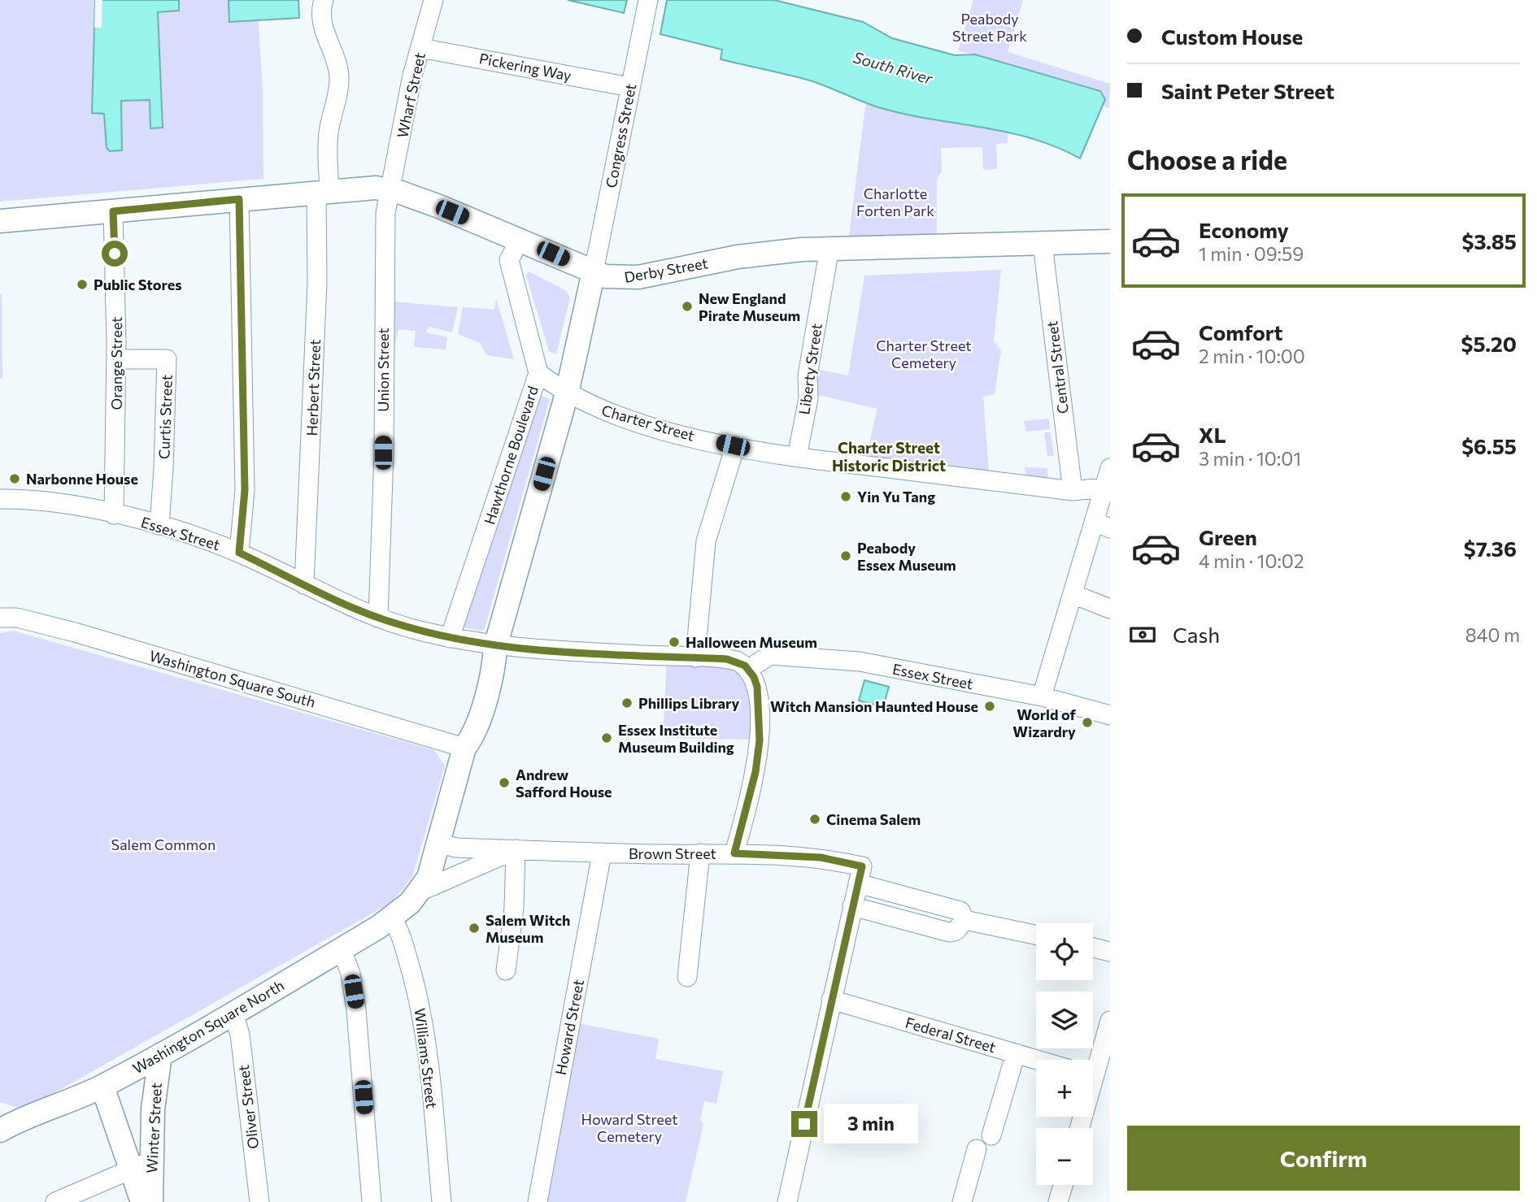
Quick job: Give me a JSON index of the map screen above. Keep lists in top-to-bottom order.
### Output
{
  "streets": {
    "main road": ["Derby Street", "Washington Square North", "Winter Street"],
    "street": [
      "Pickering Way",
      "Wharf Street",
      "Congress Street",
      "Orange Street",
      "Central Street",
      "Liberty Street",
      "Union Street",
      "Herbert Street",
      "Curtis Street",
      "Charter Street",
      "Hawthorne Boulevard",
      "Essex Street",
      "Washington Square South",
      "Brown Street",
      "Howard Street",
      "Federal Street",
      "Williams Street",
      "Oliver Street"
    ]
  },
  "crossings": [
    ["Pickering Way", "Wharf Street"],
    ["Pickering Way", "Congress Street"],
    ["Wharf Street", "Derby Street"],
    ["Wharf Street", "Union Street"],
    ["Congress Street", "Derby Street"],
    ["Derby Street", "Orange Street"],
    ["Derby Street", "Central Street"],
    ["Derby Street", "Liberty Street"],
    ["Derby Street", "Union Street"],
    ["Derby Street", "Herbert Street"],
    ["Derby Street", "Hawthorne Boulevard"],
    ["Orange Street", "Curtis Street"],
    ["Orange Street", "Essex Street"],
    ["Central Street", "Charter Street"],
    ["Liberty Street", "Charter Street"],
    ["Union Street", "Essex Street"],
    ["Herbert Street", "Essex Street"],
    ["Curtis Street", "Essex Street"],
    ["Charter Street", "Hawthorne Boulevard"],
    ["Hawthorne Boulevard", "Essex Street"],
    ["Essex Street", "Washington Square North"],
    ["Washington Square South", "Washington Square North"],
    ["Brown Street", "Washington Square North"],
    ["Brown Street", "Howard Street"],
    ["Washington Square North", "Williams Street"],
    ["Washington Square North", "Oliver Street"],
    ["Washington Square North", "Winter Street"]
  ],
  "districts": ["Charter Street Historic District"],
  "water": ["South River"],
  "parks": [
    "Peabody Street Park",
    "Charlotte Forten Park",
    "Charter Street Cemetery",
    "Salem Common",
    "Howard Street Cemetery"
  ],
  "places": [
    "Public Stores",
    "New England Pirate Museum",
    "Narbonne House",
    "Yin Yu Tang",
    "Peabody Essex Museum",
    "Halloween Museum",
    "Phillips Library",
    "Witch Mansion Haunted House",
    "World of Wizardry",
    "Essex Institute Museum Building",
    "Andrew Safford House",
    "Cinema Salem",
    "Salem Witch Museum"
  ],
  "page": {
    "banner": ["Custom House", "Saint Peter Street"],
    "heading": "Choose a ride",
    "list": [
      {
        "name": "Economy",
        "note": "1 min · 09:59",
        "value": "$3.85"
      },
      {
        "name": "Comfort",
        "note": "2 min · 10:00",
        "value": "$5.20"
      },
      {
        "name": "XL",
        "note": "3 min · 10:01",
        "value": "$6.55"
      },
      {
        "name": "Green",
        "note": "4 min · 10:02",
        "value": "$7.36"
      }
    ],
    "pay": ["Cash", "840 m"],
    "map_buttons": ["+", "−"],
    "bubble": "3 min",
    "buttons": "Confirm"
  }
}
